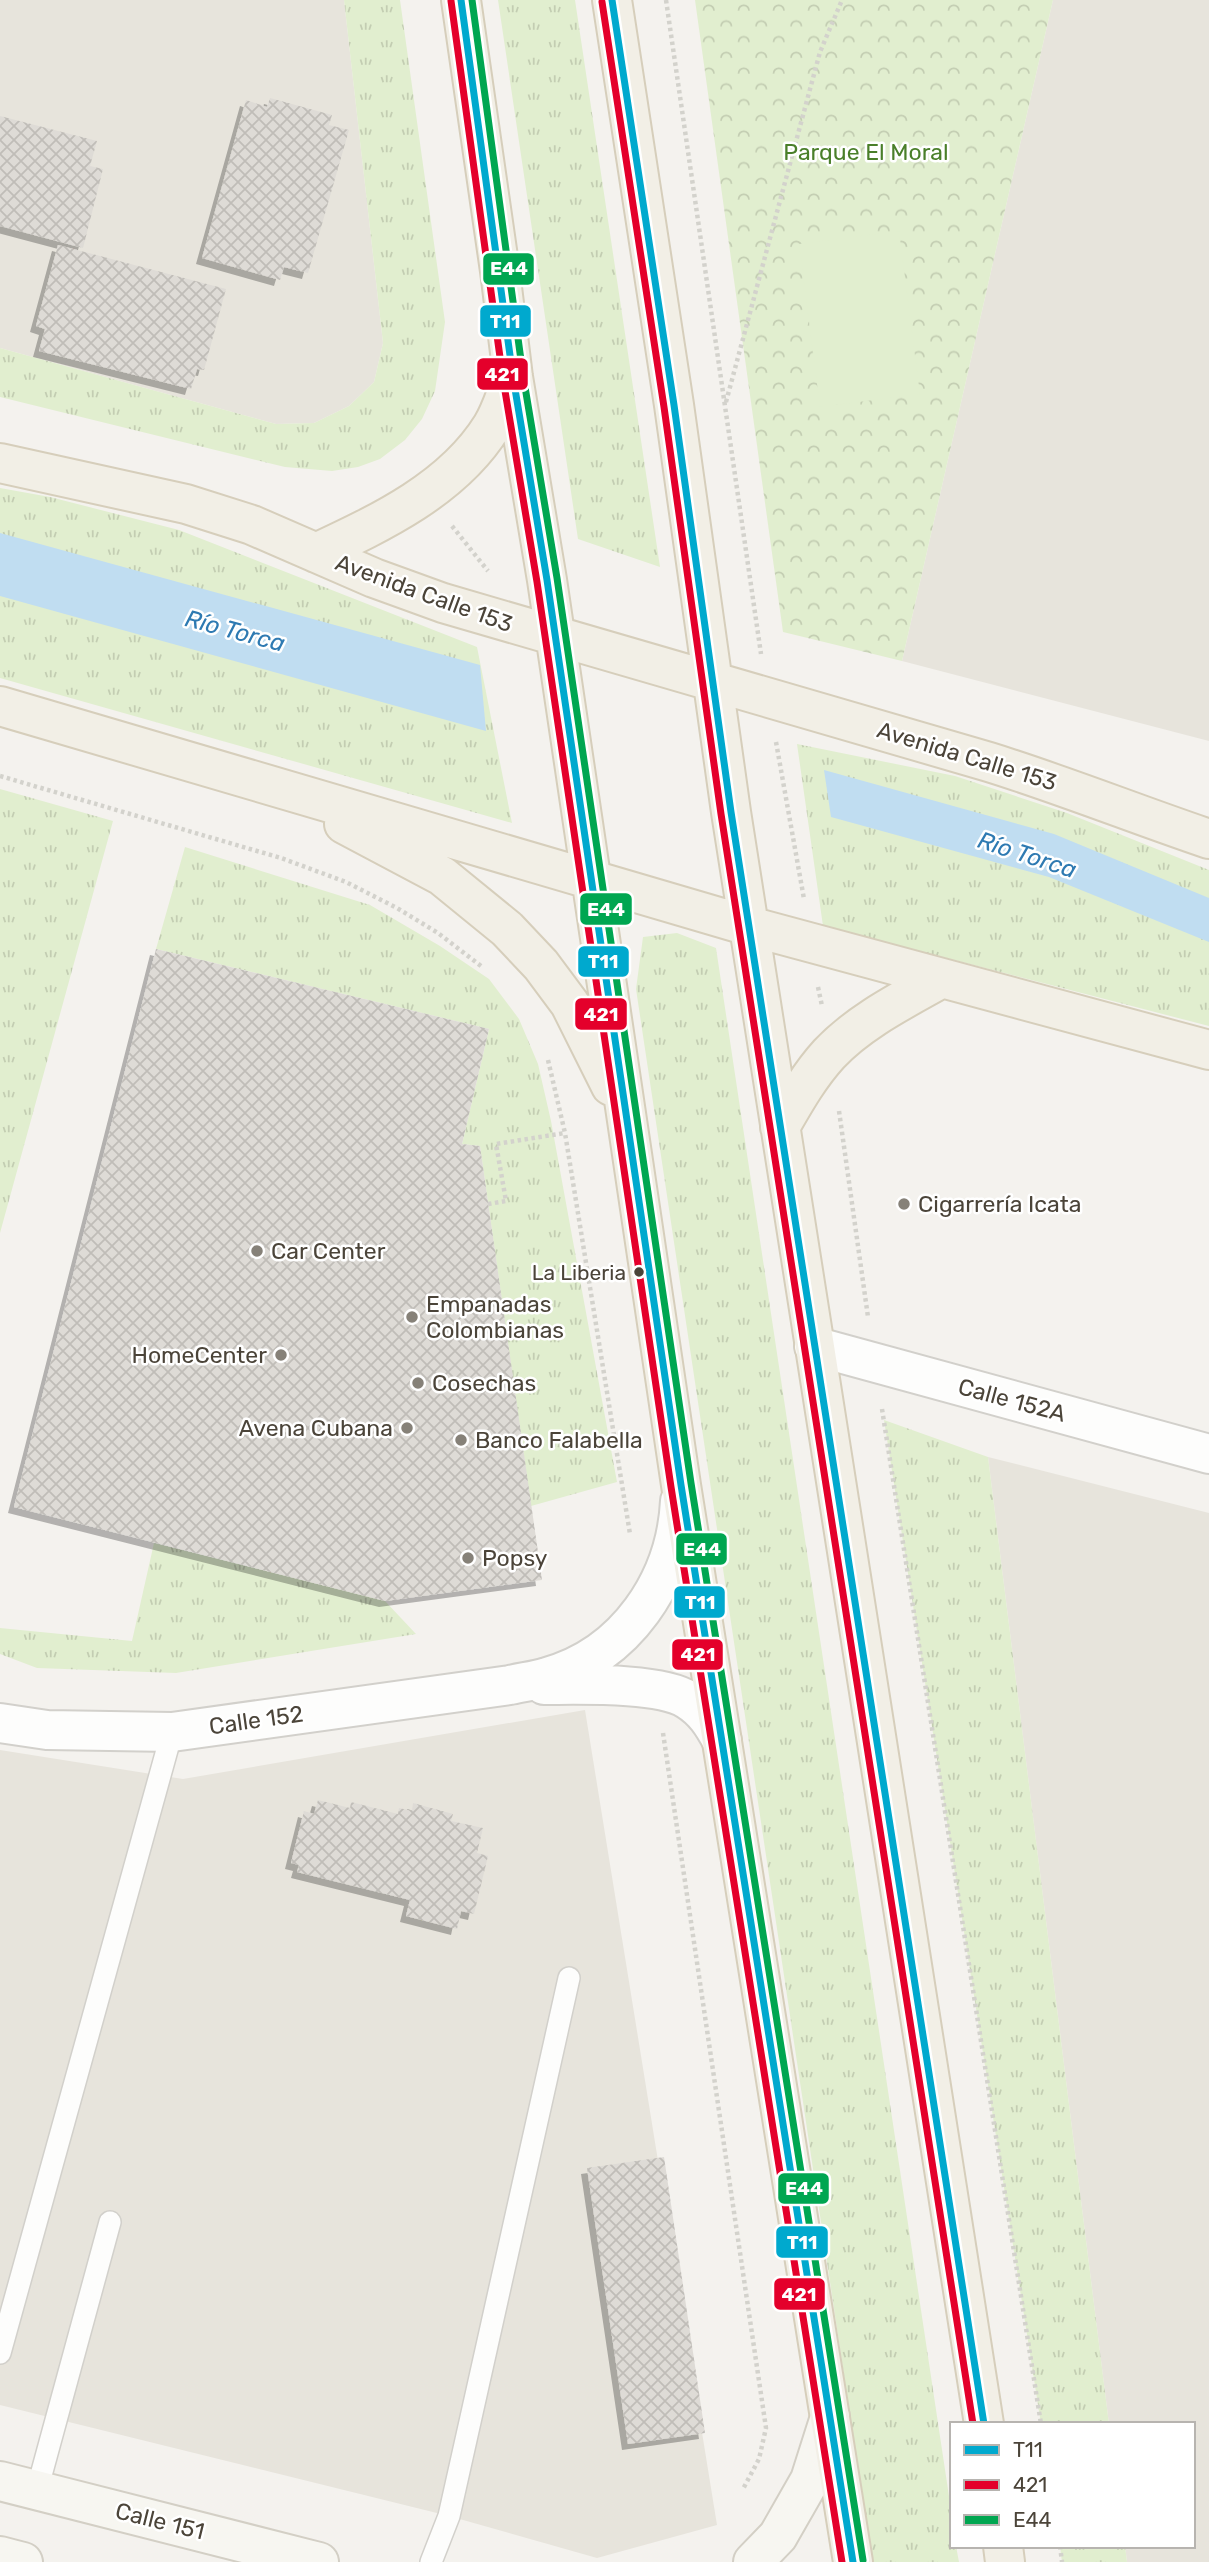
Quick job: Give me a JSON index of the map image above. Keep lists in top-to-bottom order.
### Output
{
  "streets": {
    "main road": ["Avenida Calle 153"],
    "street": ["Calle 152A", "Calle 152", "Calle 151"]
  },
  "water": ["Río Torca"],
  "parks": ["Parque El Moral"],
  "places": [
    "Cigarrería Icata",
    "Car Center",
    "La Liberia",
    "Empanadas Colombianas",
    "HomeCenter",
    "Cosechas",
    "Avena Cubana",
    "Banco Falabella",
    "Popsy"
  ],
  "lines": ["transit line T11", "transit line E44", "transit line 421"],
  "legend": ["T11", "421", "E44"]
}
